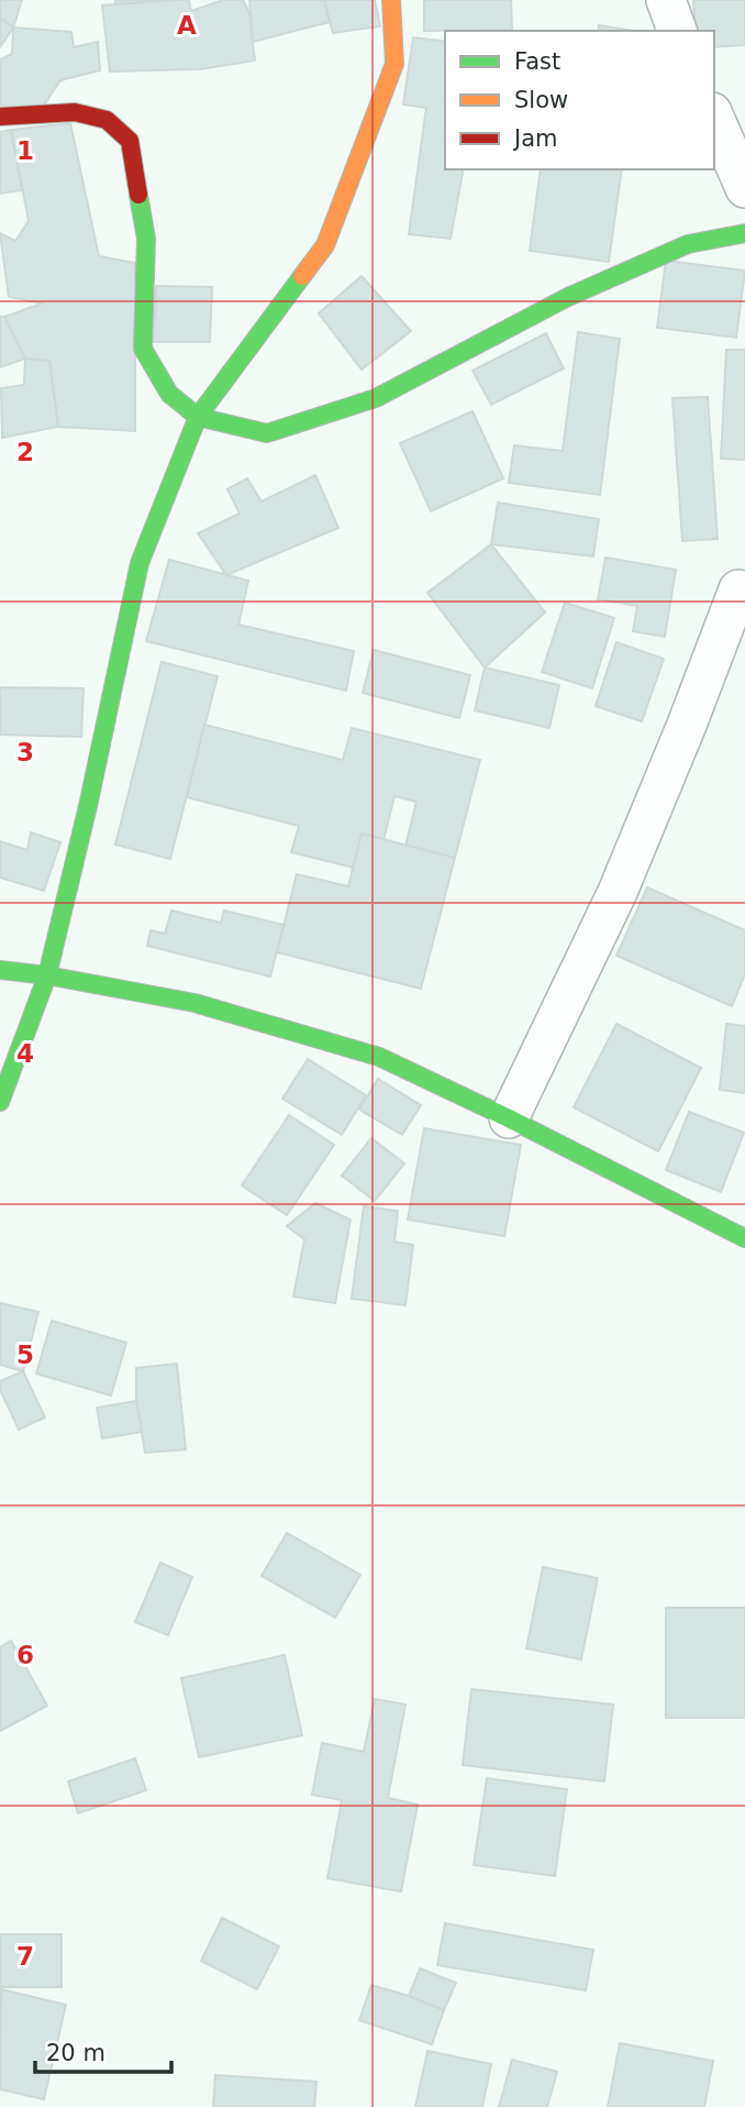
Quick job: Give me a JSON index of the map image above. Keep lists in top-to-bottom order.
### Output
{
  "legend": ["Fast", "Slow", "Jam"],
  "scale_bar": "20 m",
  "grid": {
    "columns": ["A"],
    "rows": [
      "1",
      "2",
      "3",
      "4",
      "5",
      "6",
      "7"
    ]
  }
}
